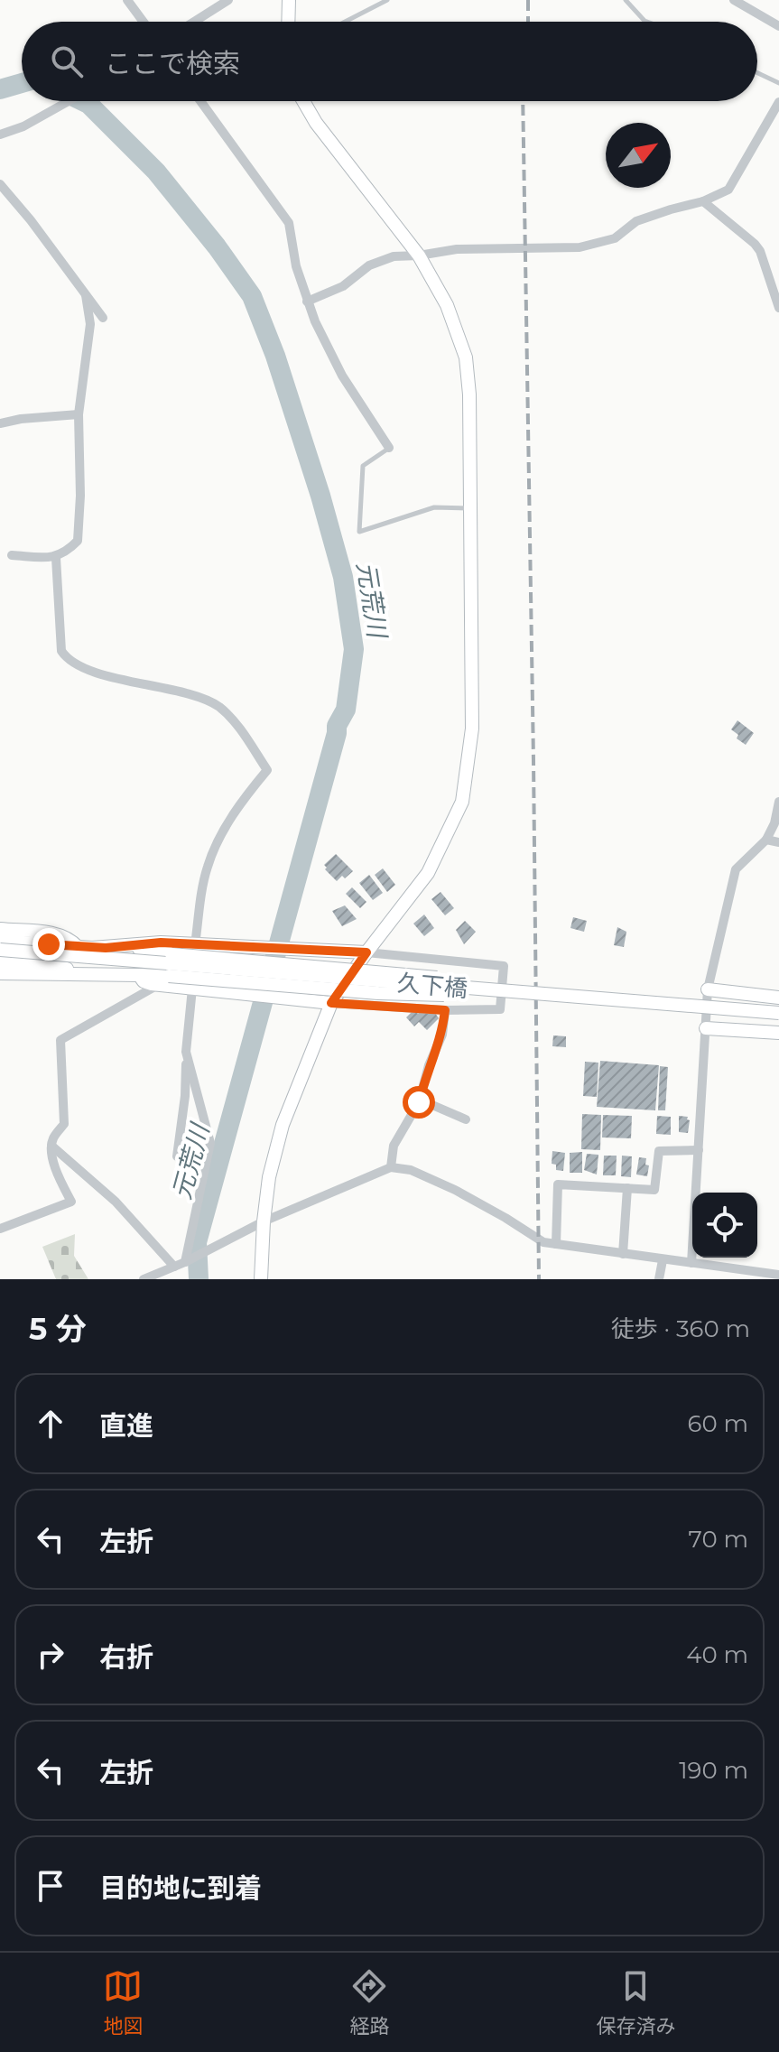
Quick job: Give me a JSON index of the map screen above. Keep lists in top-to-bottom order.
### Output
{
  "streets": {
    "main road": ["久下橋"]
  },
  "water": ["元荒川"],
  "north": "top right",
  "page": {
    "search": "ここで検索",
    "heading": ["5 分", "徒歩 · 360 m"],
    "list": [
      ["直進", "60 m"],
      ["左折", "70 m"],
      ["右折", "40 m"],
      ["左折", "190 m"],
      "目的地に到着"
    ],
    "nav": ["地図", "経路", "保存済み"]
  }
}
